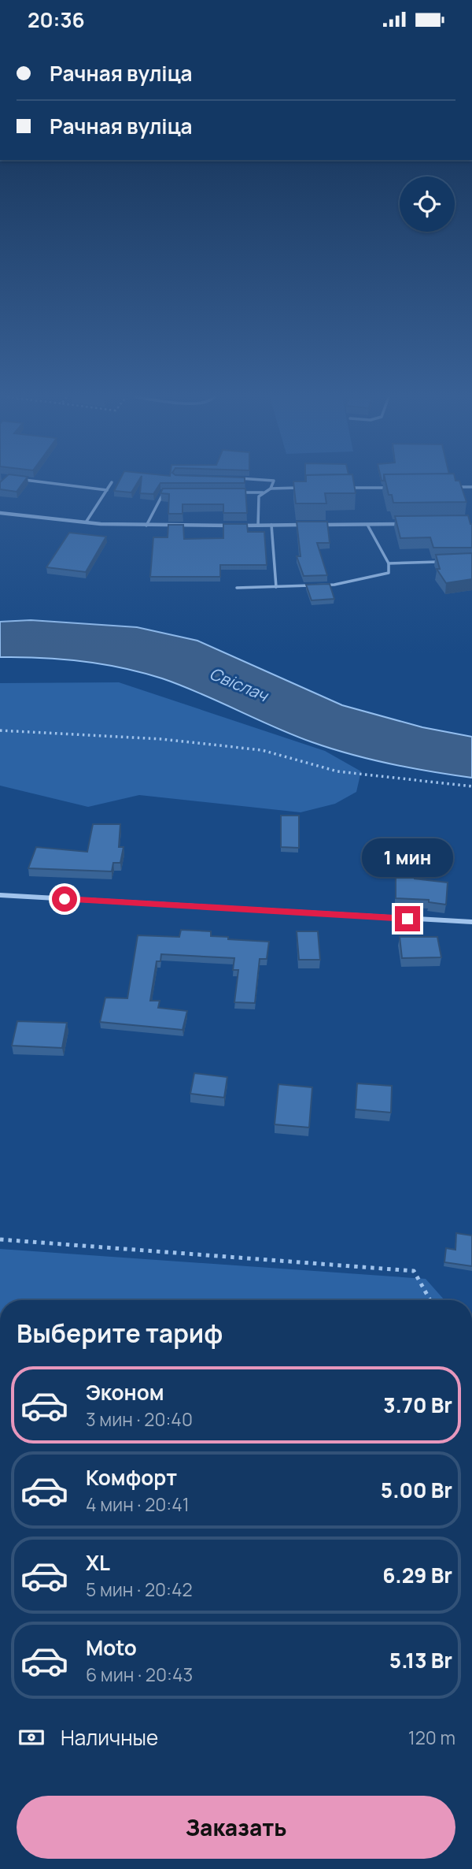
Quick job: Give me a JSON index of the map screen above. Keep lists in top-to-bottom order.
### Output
{
  "water": ["Свіслач"],
  "page": {
    "status": "20:36",
    "banner": ["Рачная вуліца", "Рачная вуліца"],
    "bubble": "1 мин",
    "heading": "Выберите тариф",
    "list": [
      {
        "name": "Эконом",
        "note": "3 мин · 20:40",
        "value": "3.70 Br"
      },
      {
        "name": "Комфорт",
        "note": "4 мин · 20:41",
        "value": "5.00 Br"
      },
      {
        "name": "XL",
        "note": "5 мин · 20:42",
        "value": "6.29 Br"
      },
      {
        "name": "Moto",
        "note": "6 мин · 20:43",
        "value": "5.13 Br"
      }
    ],
    "pay": ["Наличные", "120 m"],
    "buttons": "Заказать"
  }
}
